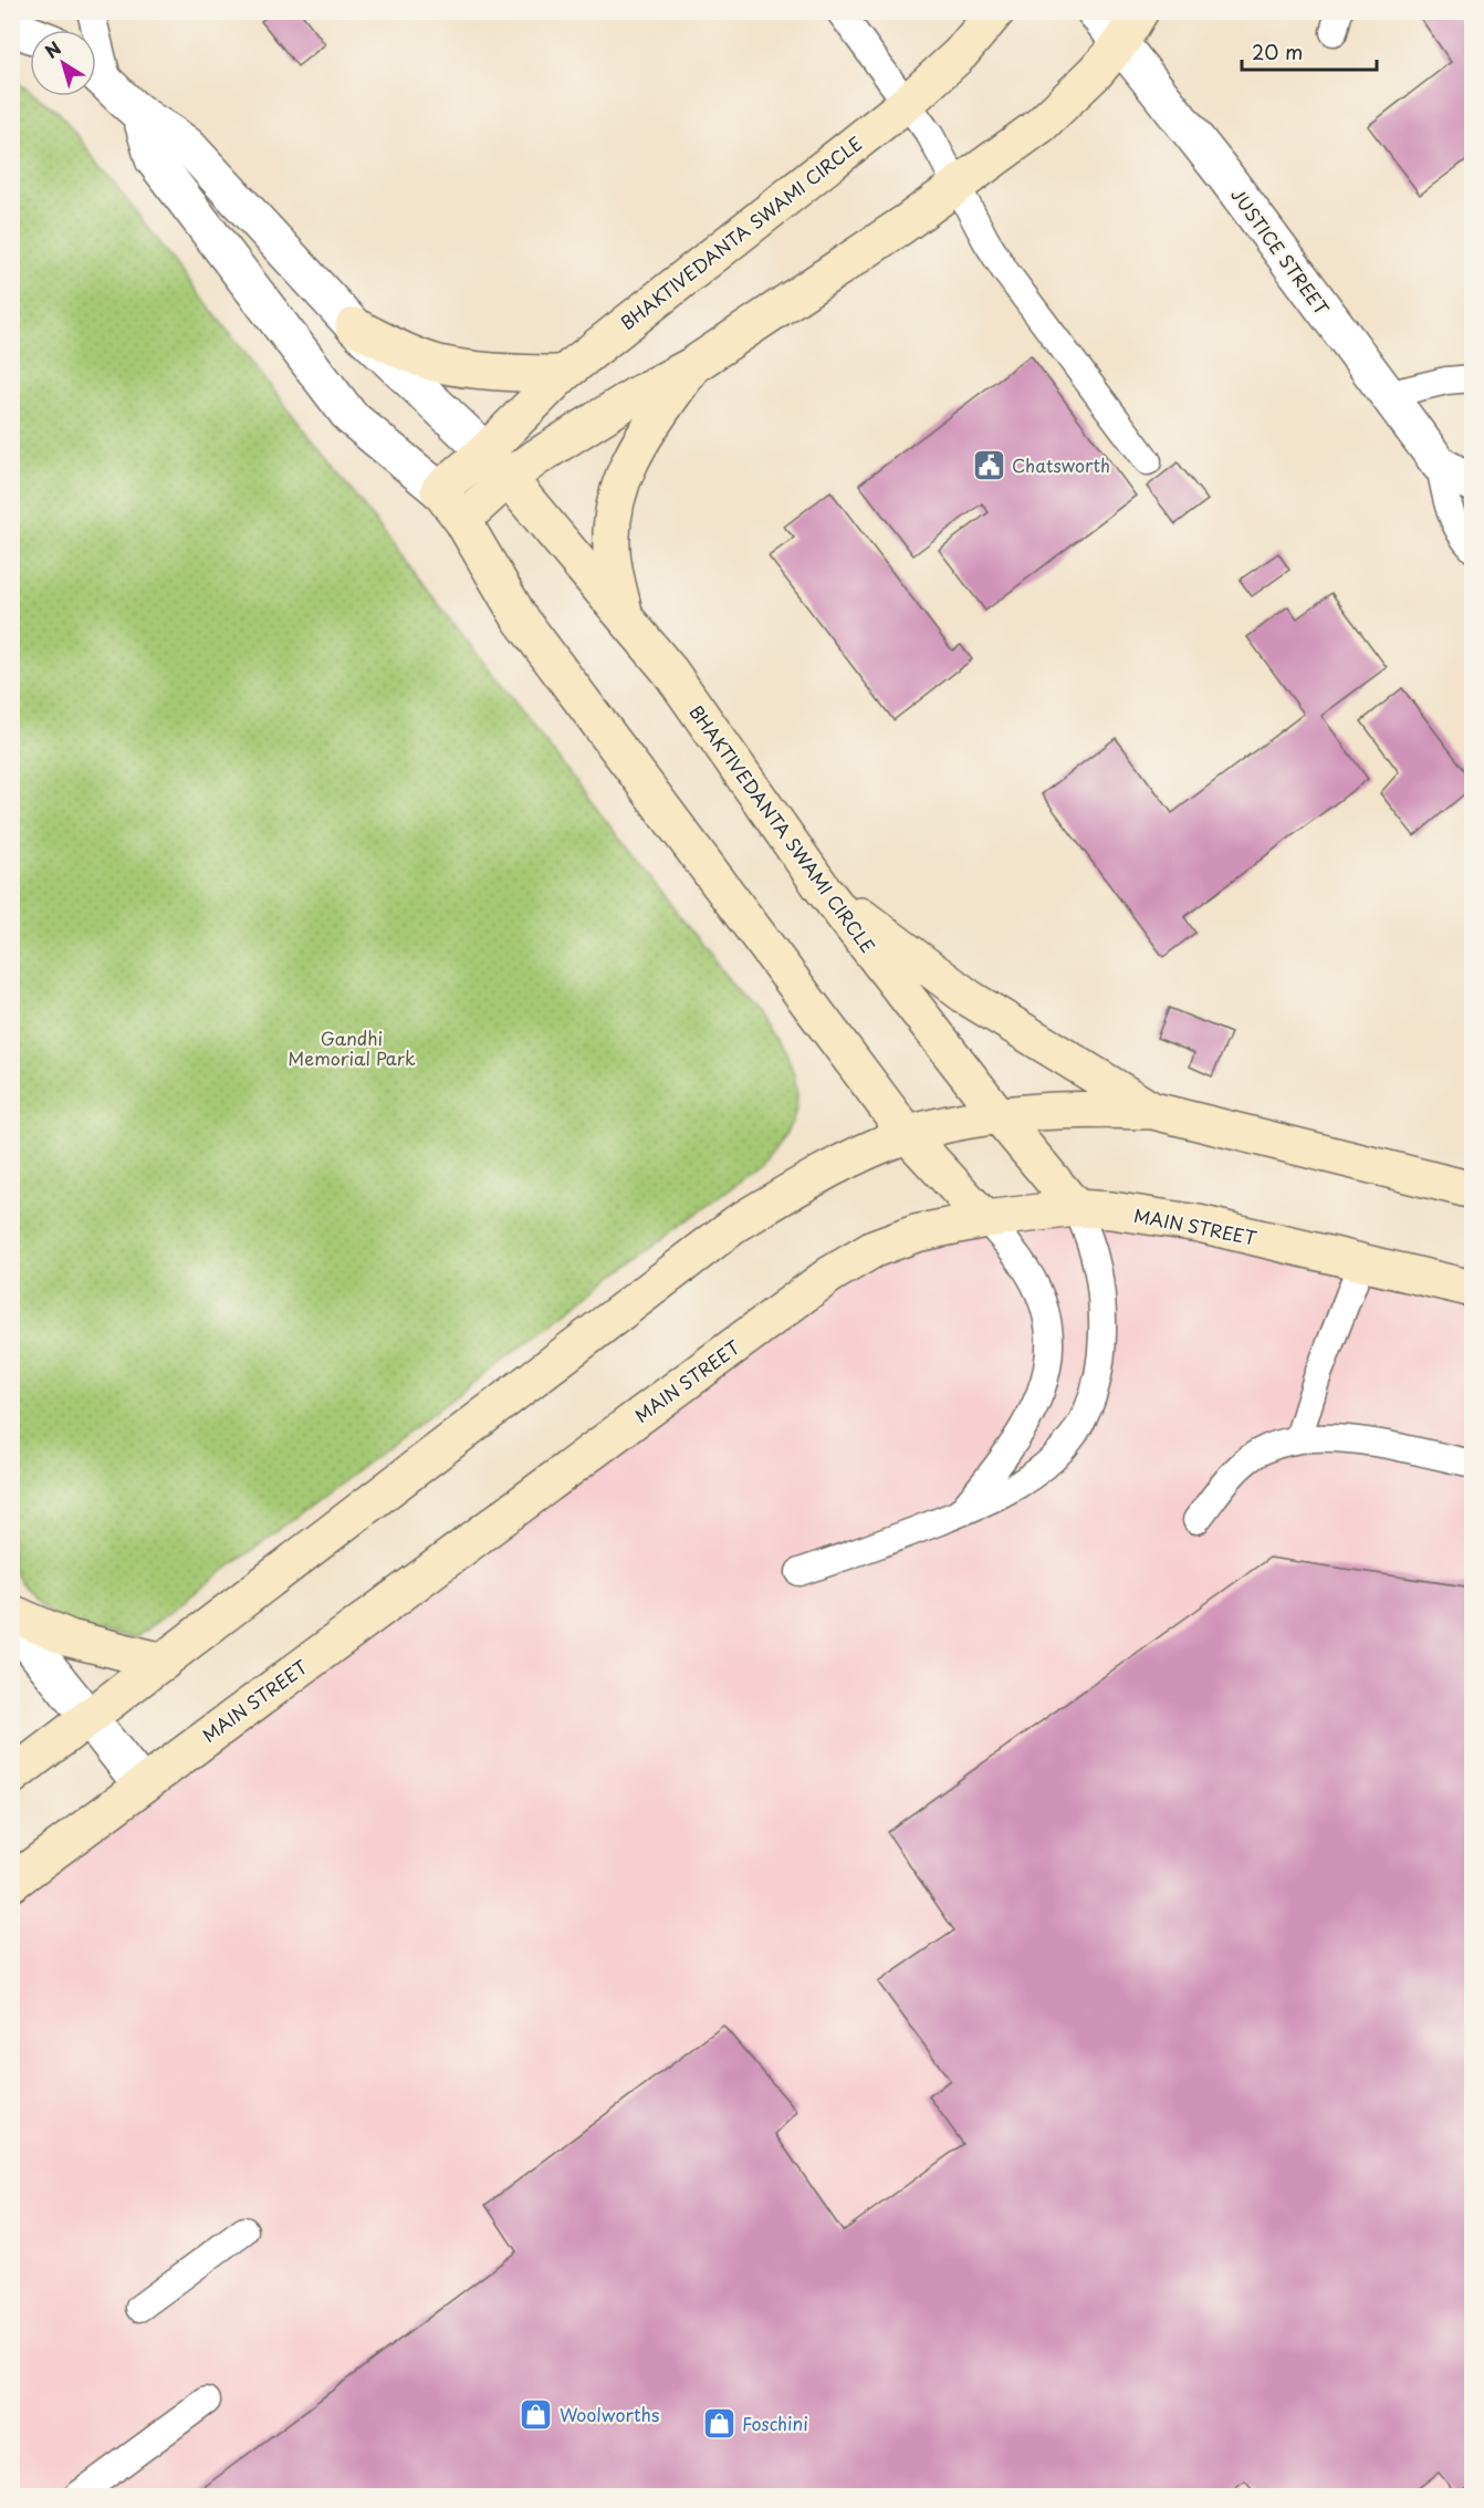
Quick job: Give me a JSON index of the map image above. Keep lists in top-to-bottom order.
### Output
{
  "streets": {
    "street": ["BHAKTIVEDANTA SWAMI CIRCLE", "JUSTICE STREET", "MAIN STREET"]
  },
  "crossings": [
    ["BHAKTIVEDANTA SWAMI CIRCLE", "MAIN STREET"]
  ],
  "parks": ["Gandhi Memorial Park"],
  "places": {
    "public building": ["Chatsworth"],
    "shop": ["Woolworths", "Foschini"]
  },
  "scale_bar": "20 m",
  "north": "top left"
}
